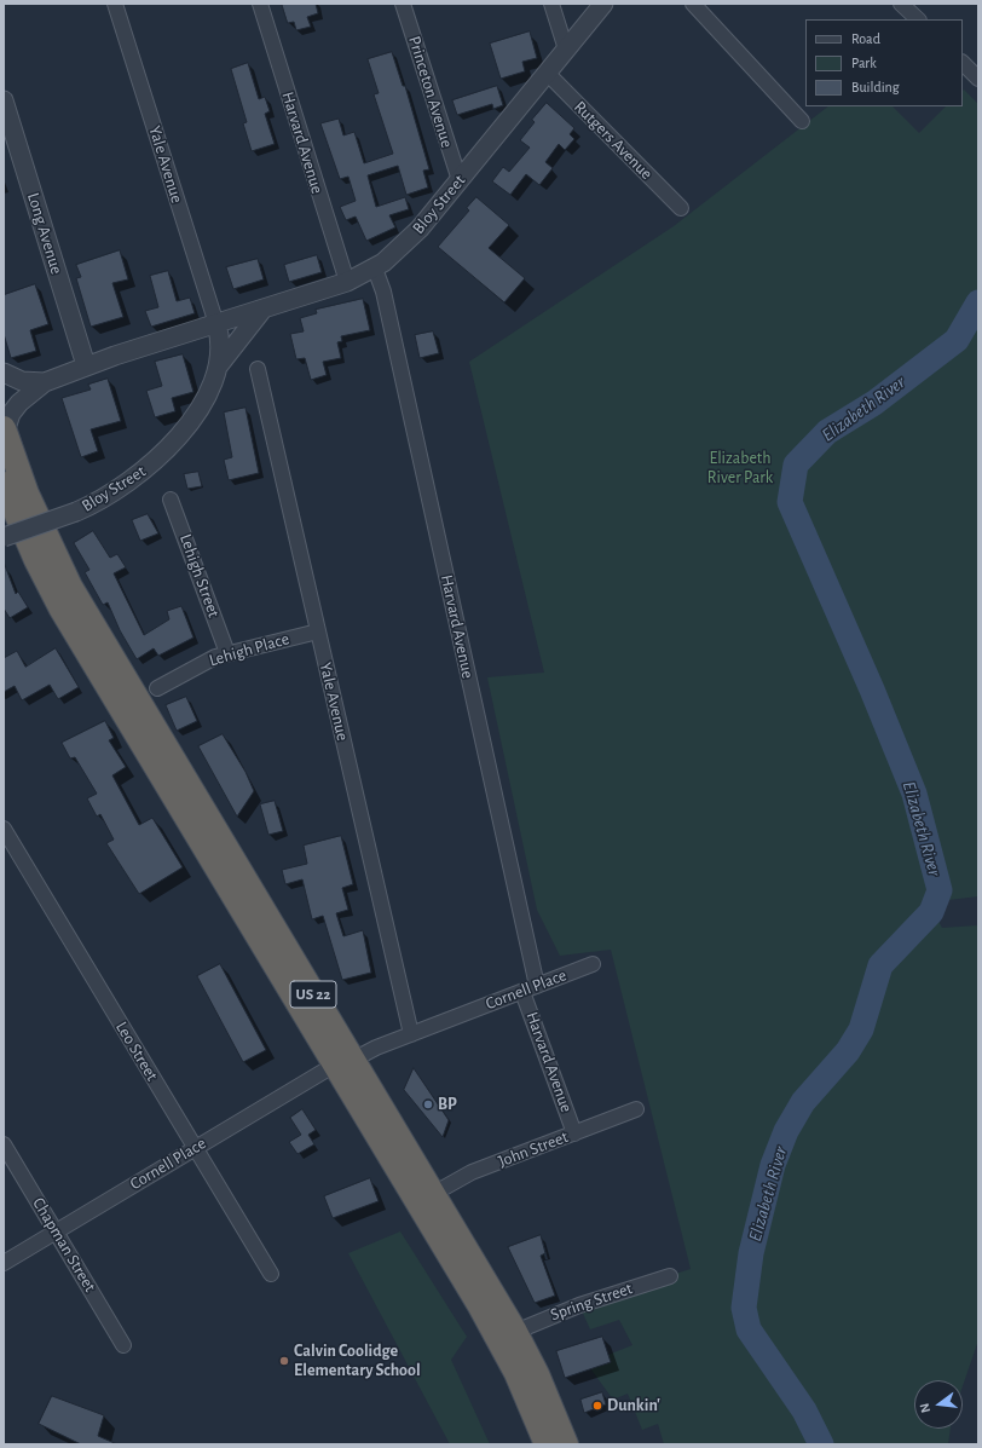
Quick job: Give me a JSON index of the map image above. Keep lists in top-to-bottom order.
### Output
{
  "streets": {
    "highway": ["US 22"],
    "street": [
      "Princeton Avenue",
      "Rutgers Avenue",
      "Harvard Avenue",
      "Yale Avenue",
      "Bloy Street",
      "Long Avenue",
      "Lehigh Street",
      "Lehigh Place",
      "Cornell Place",
      "Leo Street",
      "John Street",
      "Chapman Street",
      "Spring Street"
    ]
  },
  "crossings": [
    ["Princeton Avenue", "Bloy Street"],
    ["Rutgers Avenue", "Bloy Street"],
    ["Harvard Avenue", "Bloy Street"],
    ["Harvard Avenue", "Cornell Place"],
    ["Harvard Avenue", "John Street"],
    ["Yale Avenue", "Bloy Street"],
    ["Yale Avenue", "Lehigh Place"],
    ["Yale Avenue", "Cornell Place"],
    ["Bloy Street", "Long Avenue"],
    ["Bloy Street", "US 22"],
    ["Lehigh Street", "Lehigh Place"],
    ["Cornell Place", "US 22"],
    ["Cornell Place", "Leo Street"],
    ["Cornell Place", "Chapman Street"],
    ["US 22", "John Street"],
    ["US 22", "Spring Street"]
  ],
  "water": ["Elizabeth River"],
  "parks": ["Elizabeth River Park"],
  "places": ["BP", "Calvin Coolidge Elementary School", "Dunkin'"],
  "legend": ["Road", "Park", "Building"],
  "north": "left"
}
